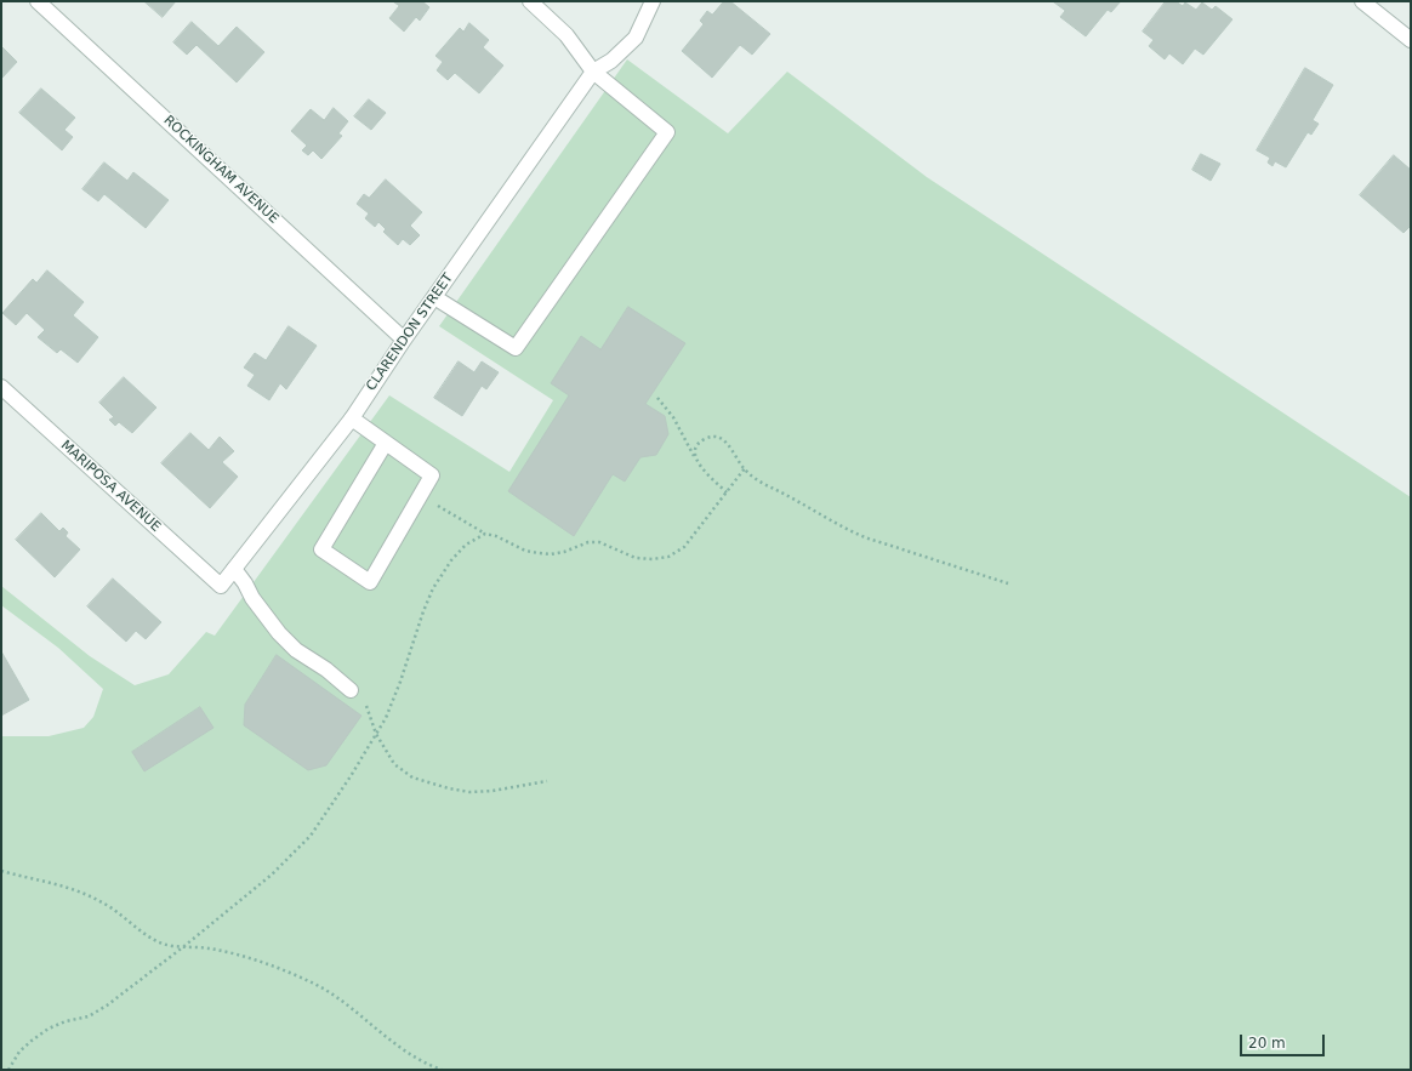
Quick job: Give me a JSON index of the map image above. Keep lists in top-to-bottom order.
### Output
{
  "streets": {
    "street": ["ROCKINGHAM AVENUE", "CLARENDON STREET", "MARIPOSA AVENUE"]
  },
  "crossings": [
    ["ROCKINGHAM AVENUE", "CLARENDON STREET"],
    ["CLARENDON STREET", "MARIPOSA AVENUE"]
  ],
  "scale_bar": "20 m"
}
